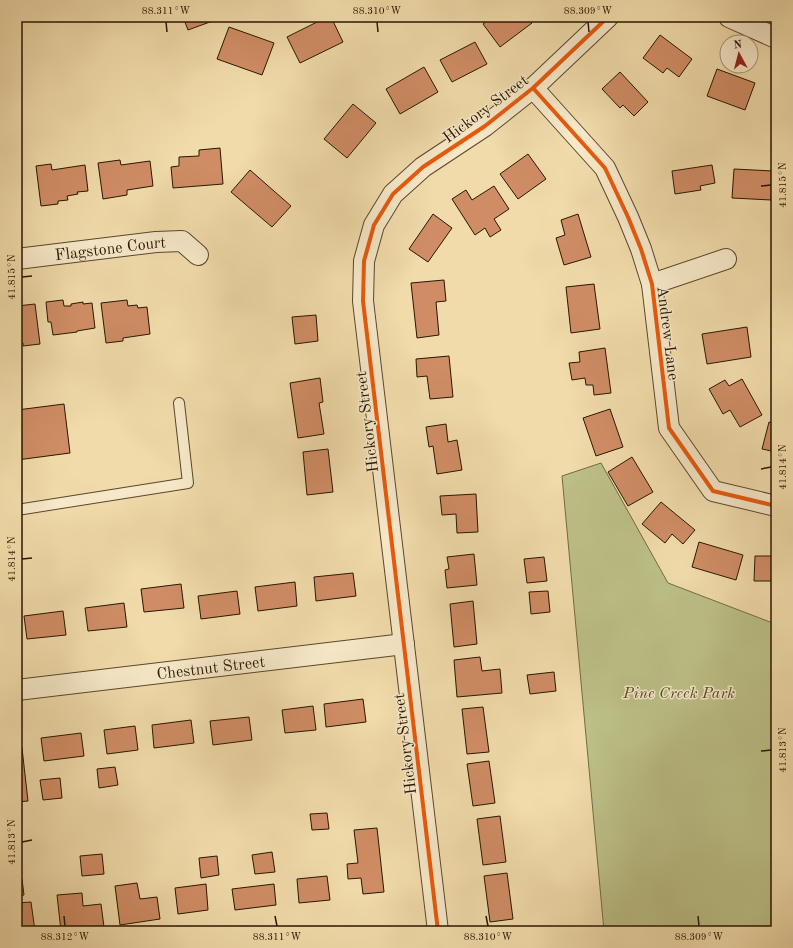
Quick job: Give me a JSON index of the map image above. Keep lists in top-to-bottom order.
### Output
{
  "streets": {
    "street": [
      "Hickory Street",
      "Flagstone Court",
      "Andrew Lane",
      "Chestnut Street"
    ]
  },
  "crossings": [
    ["Hickory Street", "Andrew Lane"],
    ["Hickory Street", "Chestnut Street"]
  ],
  "parks": ["Pine Creek Park"],
  "north": "top",
  "coordinates": [
    "88.311°W",
    "88.310°W",
    "88.309°W",
    "41.815°N",
    "41.814°N",
    "41.813°N",
    "88.312°W"
  ]
}
